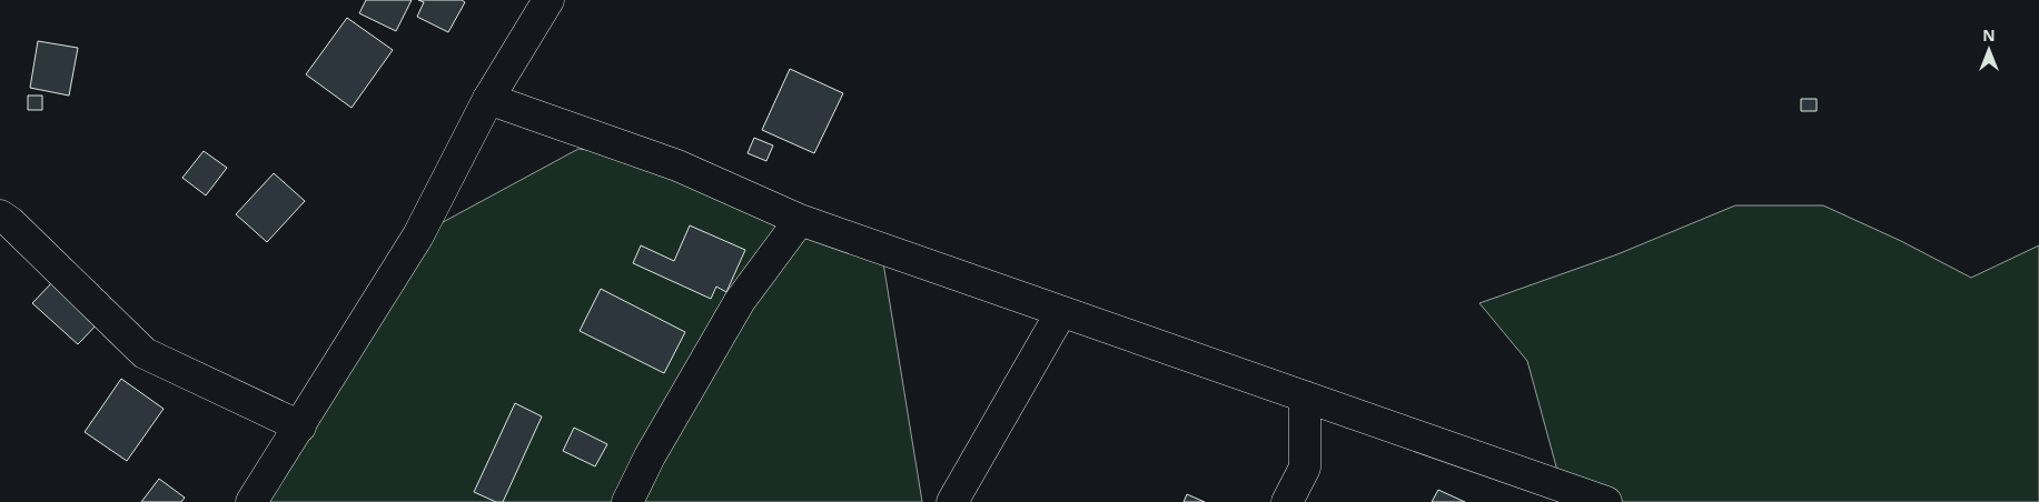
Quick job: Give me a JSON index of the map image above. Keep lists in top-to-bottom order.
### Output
{
  "north": "top"
}
